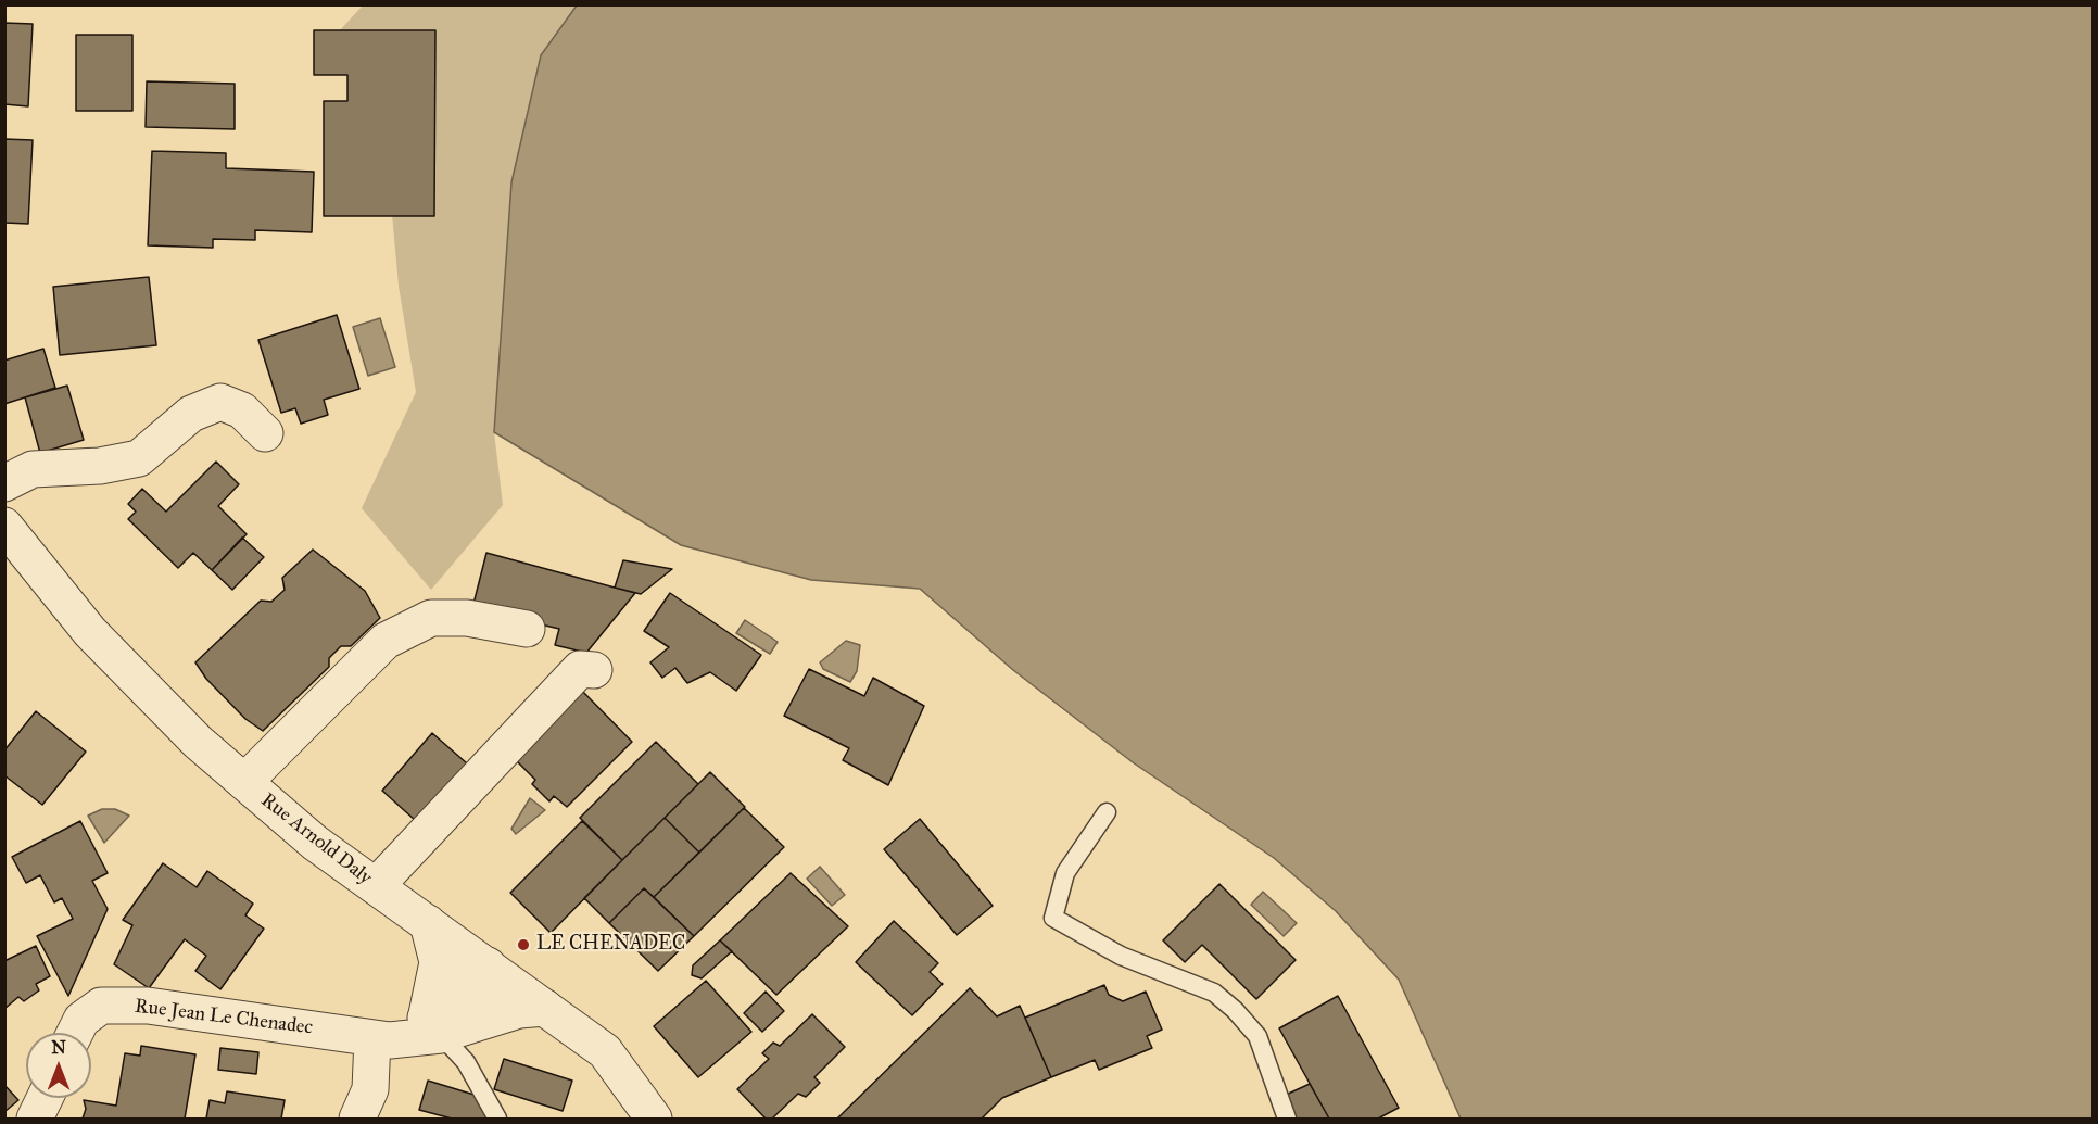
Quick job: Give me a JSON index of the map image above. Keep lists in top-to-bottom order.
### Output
{
  "streets": {
    "street": ["Rue Arnold Daly", "Rue Jean Le Chenadec"]
  },
  "crossings": [
    ["Rue Arnold Daly", "Rue Jean Le Chenadec"]
  ],
  "places": ["LE CHENADEC"],
  "north": "top"
}
